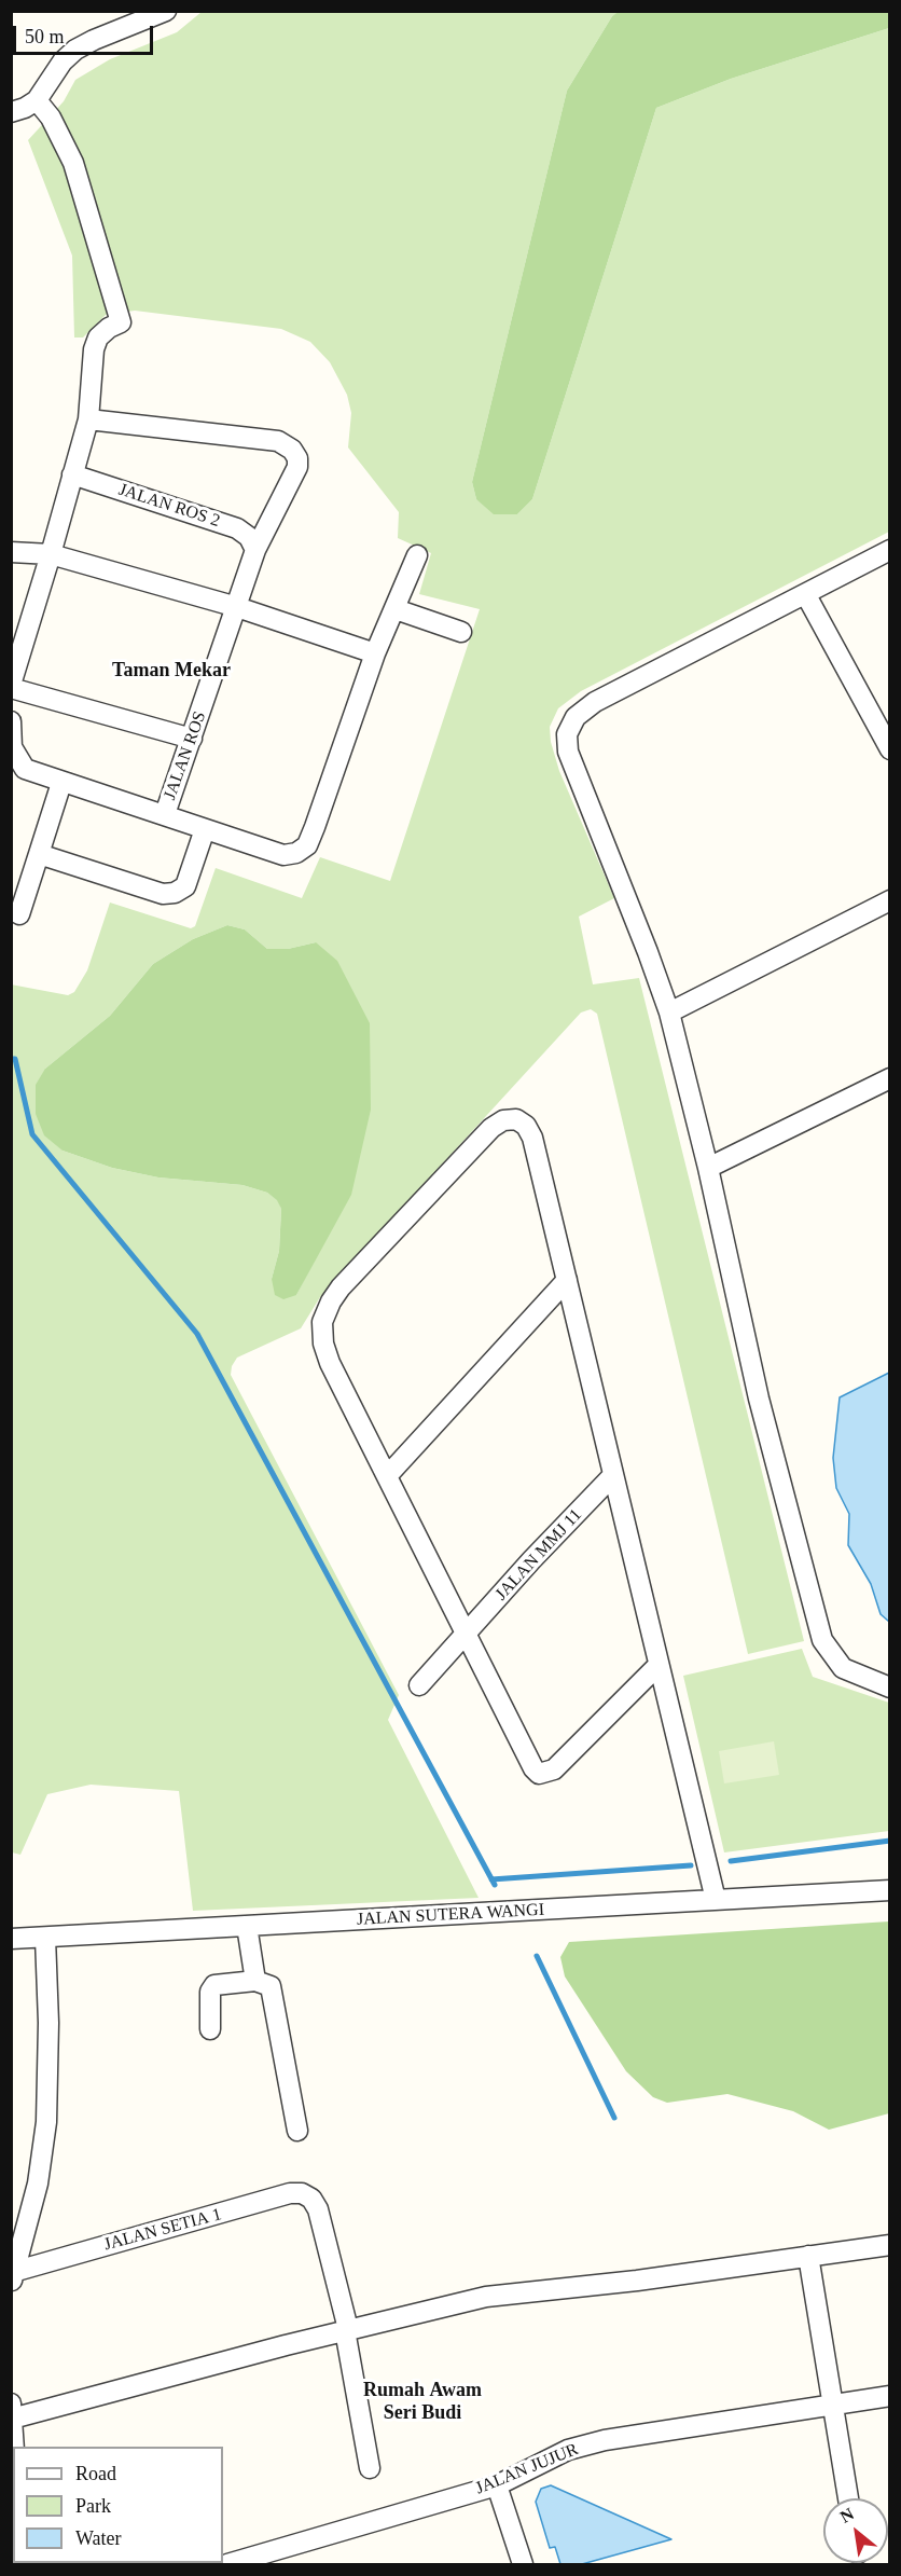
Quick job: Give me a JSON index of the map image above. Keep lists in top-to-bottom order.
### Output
{
  "streets": {
    "street": [
      "JALAN ROS 2",
      "JALAN ROS",
      "JALAN MMJ 11",
      "JALAN SUTERA WANGI",
      "JALAN SETIA 1",
      "JALAN JUJUR"
    ]
  },
  "crossings": [
    ["JALAN ROS 2", "JALAN ROS"]
  ],
  "districts": ["Taman Mekar", "Rumah Awam Seri Budi"],
  "legend": ["Road", "Park", "Water"],
  "scale_bar": "50 m",
  "north": "top left"
}
